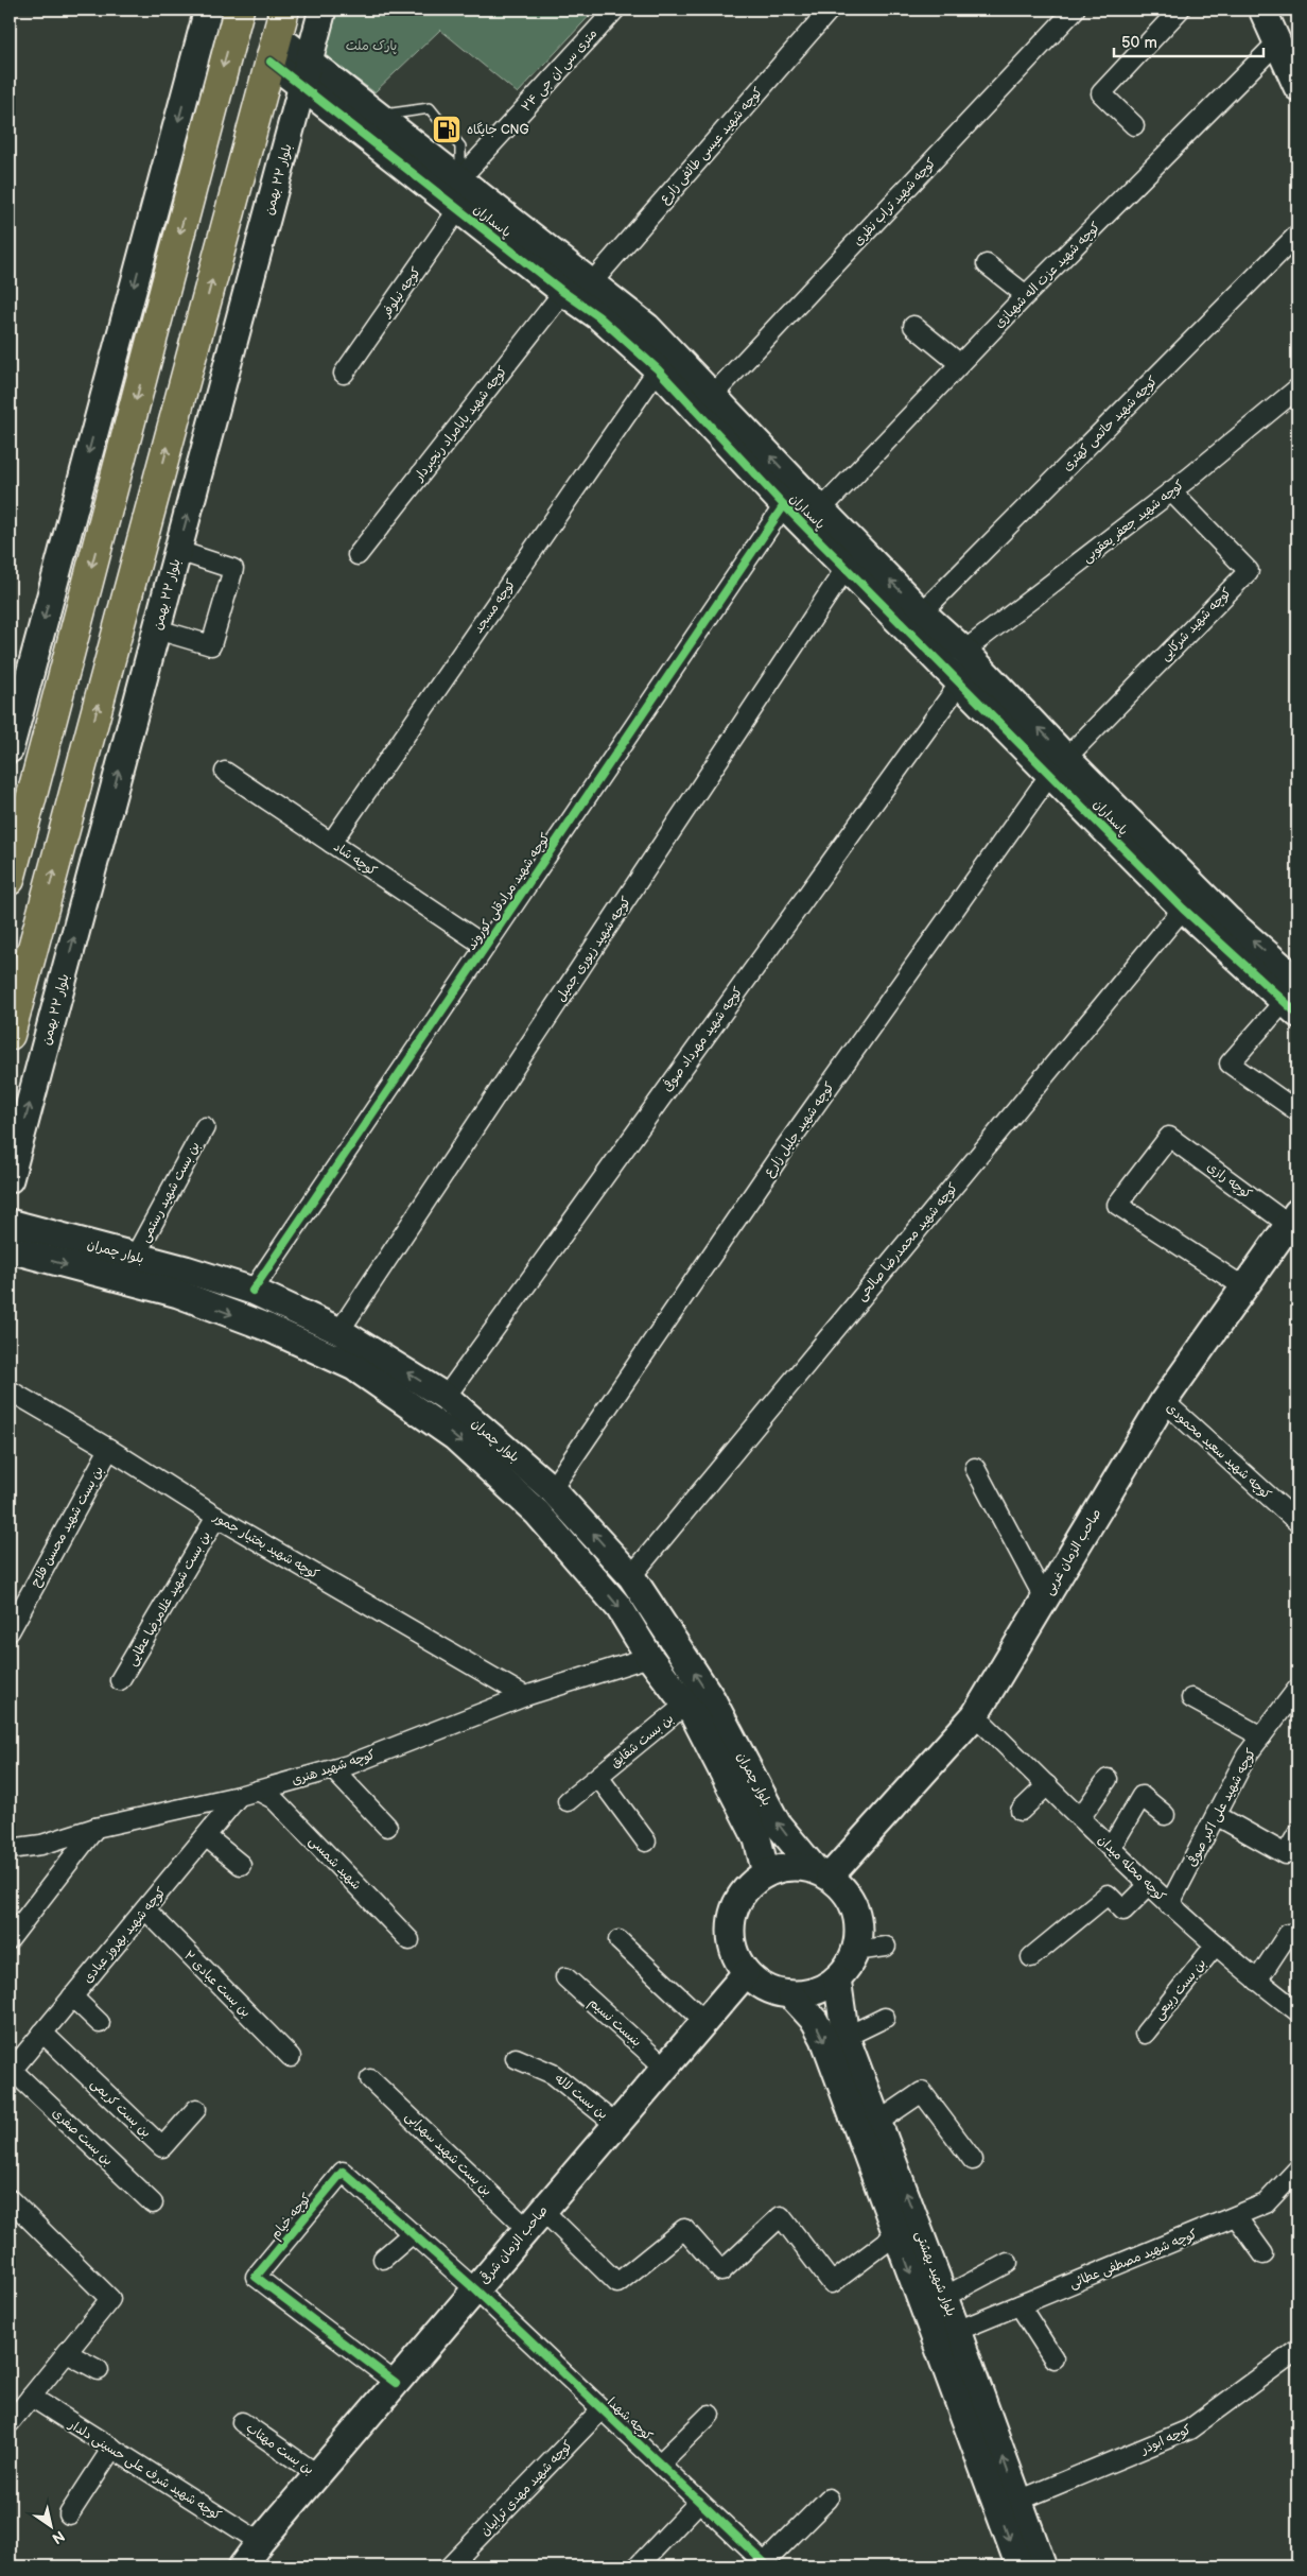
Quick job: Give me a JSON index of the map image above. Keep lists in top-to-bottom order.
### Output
{
  "streets": {
    "main road": [
      "بلوار ۲۲ بهمن",
      "پاسداران",
      "بلوار چمران",
      "صاحب الزمان غربی",
      "صاحب الزمان شرقی",
      "بلوار شهید بهشتی"
    ],
    "street": [
      "۲۴ متری سی ان جی",
      "کوچه شهید عیسی طائفی زارع",
      "کوچه شهید تراب نظری",
      "کوچه شهید عزت اله شهبازی",
      "کوچه نیلوفر",
      "کوچه شهید بابامراد رنجبردار",
      "کوچه شهید حاتمی کهتری",
      "کوچه شهید جعفر یعقوبی",
      "کوچه مسجد",
      "کوچه شهید شرکایی",
      "کوچه شاد",
      "کوچه شهید مرادقلی کوروند",
      "کوچه شهید زیوری جمیل",
      "کوچه شهید مهرداد صوفی",
      "کوچه شهید جلیل زارع",
      "کوچه رازی",
      "بن بست شهید رستمی",
      "کوچه شهید محمدرضا صالحی",
      "کوچه شهید سعید محمودی",
      "بن بست شهید محسن فلاح",
      "کوچه شهید بختیار جمور",
      "بن بست شهید غلامرضا عطایی",
      "بن بست شقایق",
      "کوچه شهید هنری",
      "کوچه شهید علی اکبر صوفی",
      "شهید شمسی",
      "کوچه محله میدان",
      "کوچه شهید بهروز عبادی",
      "بن بست عبادی ۲",
      "بن بست ربیعی",
      "بنبست نسیم",
      "بن بست لاله",
      "بن بست کریمی",
      "بن بست صفری",
      "بن بست شهید سهرابی",
      "کوچه خیام",
      "کوچه شهید مصطفی عطائی",
      "کوچه شهدا",
      "کوچه ابوذر",
      "بن بست مهتاب",
      "کوچه شهید شرف علی حسینی دلدار",
      "کوچه شهید مهدی ترابیان"
    ]
  },
  "crossings": [
    ["۲۴ متری سی ان جی", "پاسداران"],
    ["کوچه شهید عیسی طائفی زارع", "پاسداران"],
    ["بلوار ۲۲ بهمن", "پاسداران"],
    ["کوچه شهید تراب نظری", "پاسداران"],
    ["پاسداران", "کوچه شهید عزت اله شهبازی"],
    ["پاسداران", "کوچه نیلوفر"],
    ["پاسداران", "کوچه شهید بابامراد رنجبردار"],
    ["پاسداران", "کوچه شهید حاتمی کهتری"],
    ["پاسداران", "کوچه شهید جعفر یعقوبی"],
    ["پاسداران", "کوچه مسجد"],
    ["پاسداران", "کوچه شهید شرکایی"],
    ["پاسداران", "کوچه شهید مرادقلی کوروند"],
    ["پاسداران", "کوچه شهید زیوری جمیل"],
    ["پاسداران", "کوچه شهید مهرداد صوفی"],
    ["پاسداران", "کوچه شهید جلیل زارع"],
    ["پاسداران", "کوچه شهید محمدرضا صالحی"],
    ["کوچه شهید جعفر یعقوبی", "کوچه شهید شرکایی"],
    ["کوچه مسجد", "کوچه شاد"],
    ["کوچه شهید شرکایی", "کوچه شهید جلیل زارع"],
    ["کوچه شاد", "کوچه شهید مرادقلی کوروند"],
    ["کوچه شهید مرادقلی کوروند", "بلوار چمران"],
    ["کوچه شهید زیوری جمیل", "بلوار چمران"],
    ["کوچه شهید مهرداد صوفی", "بلوار چمران"],
    ["کوچه شهید جلیل زارع", "بلوار چمران"],
    ["کوچه رازی", "صاحب الزمان غربی"],
    ["بن بست شهید رستمی", "بلوار چمران"],
    ["کوچه شهید محمدرضا صالحی", "بلوار چمران"],
    ["بلوار چمران", "صاحب الزمان غربی"],
    ["بلوار چمران", "بن بست شقایق"],
    ["بلوار چمران", "کوچه شهید هنری"],
    ["بلوار چمران", "صاحب الزمان شرقی"],
    ["بلوار چمران", "بلوار شهید بهشتی"],
    ["کوچه شهید سعید محمودی", "صاحب الزمان غربی"],
    ["بن بست شهید محسن فلاح", "کوچه شهید بختیار جمور"],
    ["کوچه شهید بختیار جمور", "بن بست شهید غلامرضا عطایی"],
    ["کوچه شهید بختیار جمور", "کوچه شهید هنری"],
    ["صاحب الزمان غربی", "کوچه محله میدان"],
    ["صاحب الزمان غربی", "صاحب الزمان شرقی"],
    ["صاحب الزمان غربی", "بلوار شهید بهشتی"],
    ["کوچه شهید هنری", "شهید شمسی"],
    ["کوچه شهید هنری", "کوچه شهید بهروز عبادی"],
    ["کوچه شهید علی اکبر صوفی", "کوچه محله میدان"],
    ["کوچه محله میدان", "بن بست ربیعی"],
    ["کوچه شهید بهروز عبادی", "بن بست عبادی ۲"],
    ["کوچه شهید بهروز عبادی", "بن بست کریمی"],
    ["کوچه شهید بهروز عبادی", "بن بست صفری"],
    ["بنبست نسیم", "صاحب الزمان شرقی"],
    ["بن بست لاله", "صاحب الزمان شرقی"],
    ["بن بست شهید سهرابی", "صاحب الزمان شرقی"],
    ["بن بست شهید سهرابی", "بلوار شهید بهشتی"],
    ["کوچه خیام", "صاحب الزمان شرقی"],
    ["کوچه خیام", "کوچه شهدا"],
    ["صاحب الزمان شرقی", "بلوار شهید بهشتی"],
    ["صاحب الزمان شرقی", "کوچه شهدا"],
    ["صاحب الزمان شرقی", "بن بست مهتاب"],
    ["صاحب الزمان شرقی", "کوچه شهید شرف علی حسینی دلدار"],
    ["کوچه شهید مصطفی عطائی", "بلوار شهید بهشتی"],
    ["بلوار شهید بهشتی", "کوچه ابوذر"],
    ["کوچه شهدا", "کوچه شهید مهدی ترابیان"]
  ],
  "parks": ["پارک ملت"],
  "places": {
    "fuel station": ["جایگاه CNG"]
  },
  "scale_bar": "50 m",
  "north": "bottom right"
}
